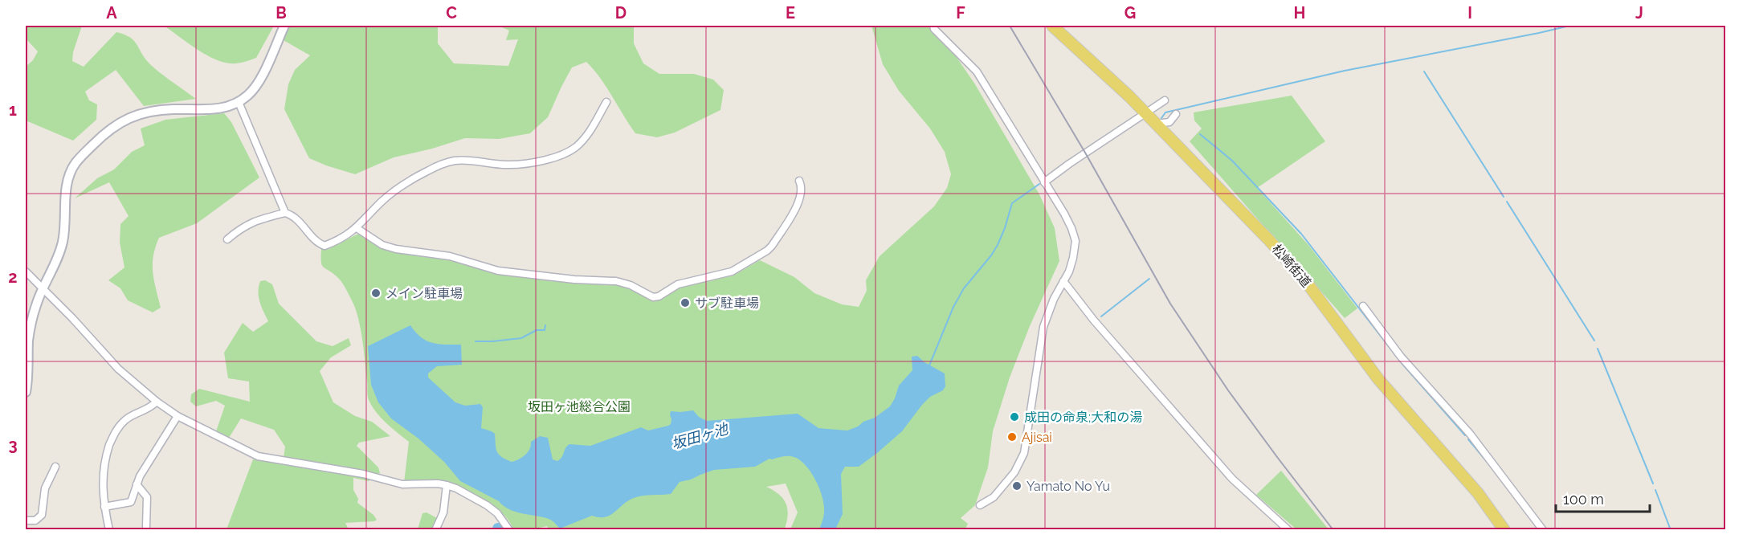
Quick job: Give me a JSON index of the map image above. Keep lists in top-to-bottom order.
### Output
{
  "streets": {
    "main road": ["松崎街道"]
  },
  "water": ["坂田ヶ池"],
  "parks": ["坂田ヶ池総合公園"],
  "places": [
    "メイン駐車場",
    "サブ駐車場",
    "成田の命泉;大和の湯",
    "Ajisai",
    "Yamato No Yu"
  ],
  "scale_bar": "100 m",
  "grid": {
    "columns": [
      "A",
      "B",
      "C",
      "D",
      "E",
      "F",
      "G",
      "H",
      "I",
      "J"
    ],
    "rows": ["1", "2", "3"]
  }
}
